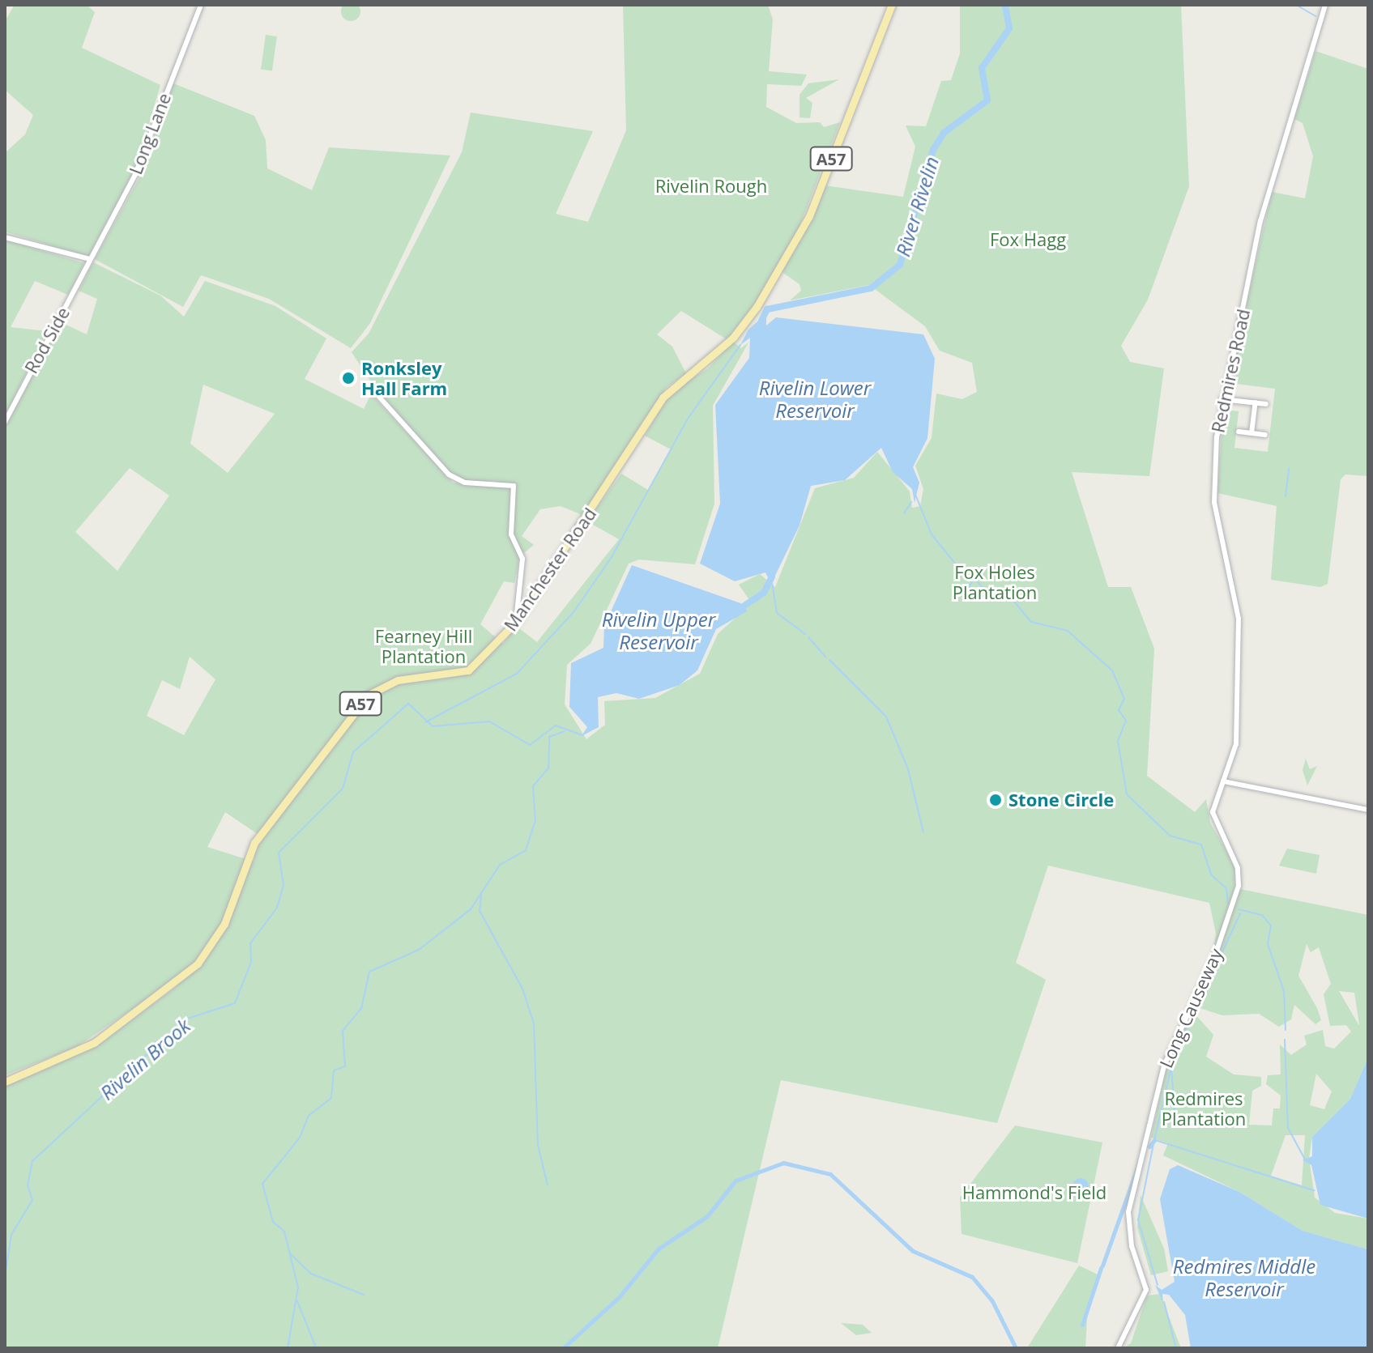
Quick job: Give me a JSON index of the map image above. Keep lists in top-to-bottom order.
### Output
{
  "streets": {
    "main road": ["A57", "Manchester Road"],
    "street": [
      "Long Lane",
      "Rod Side",
      "Redmires Road",
      "Long Causeway"
    ]
  },
  "crossings": [
    ["Long Lane", "Rod Side"],
    ["Redmires Road", "Long Causeway"]
  ],
  "water": [
    "River Rivelin",
    "Rivelin Lower Reservoir",
    "Rivelin Upper Reservoir",
    "Rivelin Brook",
    "Redmires Middle Reservoir"
  ],
  "parks": [
    "Rivelin Rough",
    "Fox Hagg",
    "Fox Holes Plantation",
    "Fearney Hill Plantation",
    "Redmires Plantation",
    "Hammond's Field"
  ],
  "places": ["Ronksley Hall Farm", "Stone Circle"]
}
